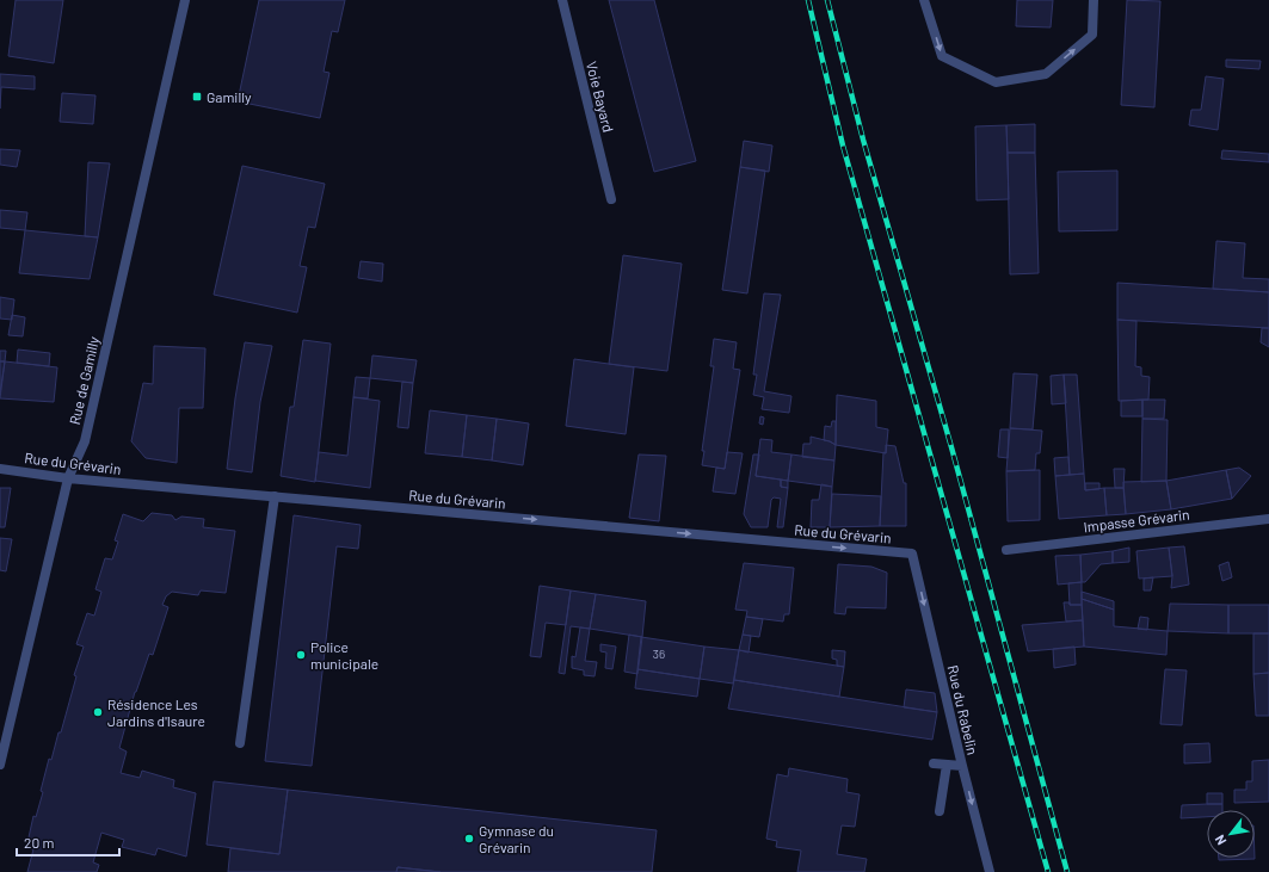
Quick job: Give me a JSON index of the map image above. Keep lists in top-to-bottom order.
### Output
{
  "streets": {
    "street": [
      "Voie Bayard",
      "Rue de Gamilly",
      "Rue du Grévarin",
      "Impasse Grévarin",
      "Rue du Rabelin"
    ]
  },
  "crossings": [
    ["Rue de Gamilly", "Rue du Grévarin"],
    ["Rue du Grévarin", "Rue du Rabelin"]
  ],
  "one_way": ["Rue du Grévarin", "Rue du Rabelin"],
  "places": {
    "transit": ["Gamilly"],
    "other": ["Police municipale", "Résidence Les Jardins d'Isaure", "Gymnase du Grévarin"]
  },
  "house_numbers": ["36"],
  "scale_bar": "20 m",
  "north": "bottom left"
}
